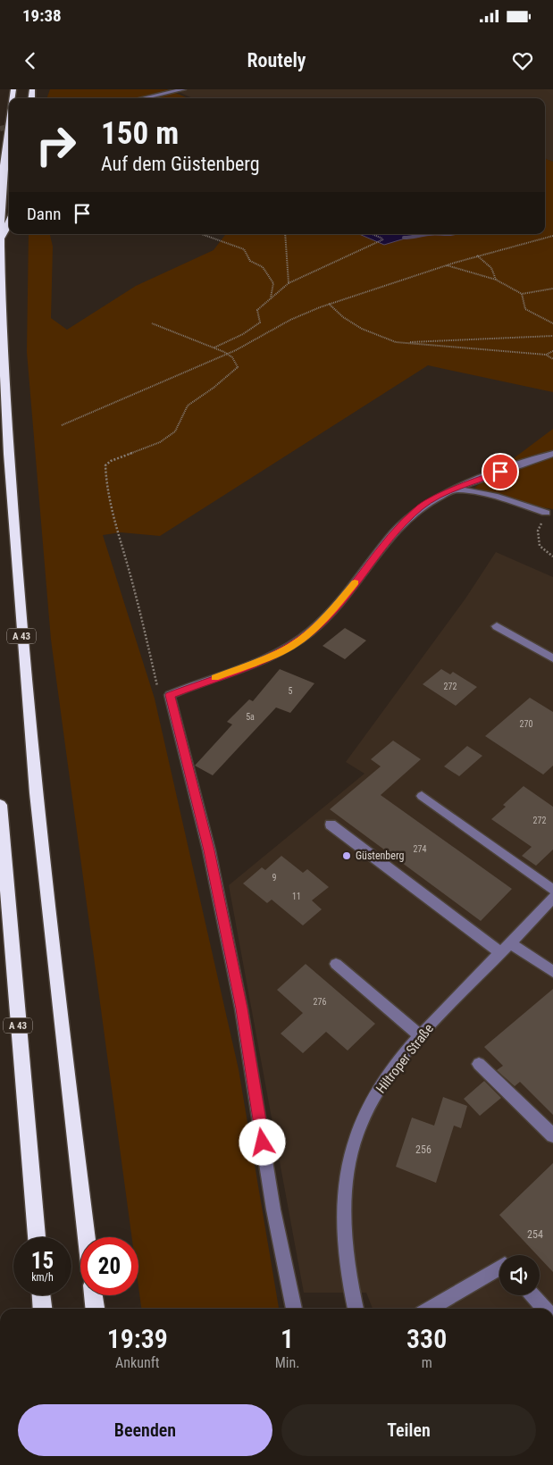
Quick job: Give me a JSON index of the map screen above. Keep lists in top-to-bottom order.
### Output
{
  "streets": {
    "highway": ["A 43"],
    "street": ["Hiltroper Straße"]
  },
  "places": ["Güstenberg"],
  "house_numbers": [
    "272",
    "5",
    "5a",
    "270",
    "272",
    "274",
    "9",
    "11",
    "276",
    "256",
    "254"
  ],
  "page": {
    "status": "19:38",
    "header": "Routely",
    "turn": ["150 m", "Auf dem Güstenberg"],
    "then": "Dann",
    "speed": "15 km/h",
    "limit": "20",
    "eta": [
      "19:39",
      "Ankunft",
      "1",
      "Min.",
      "330",
      "m"
    ],
    "buttons": ["Beenden", "Teilen"]
  }
}
